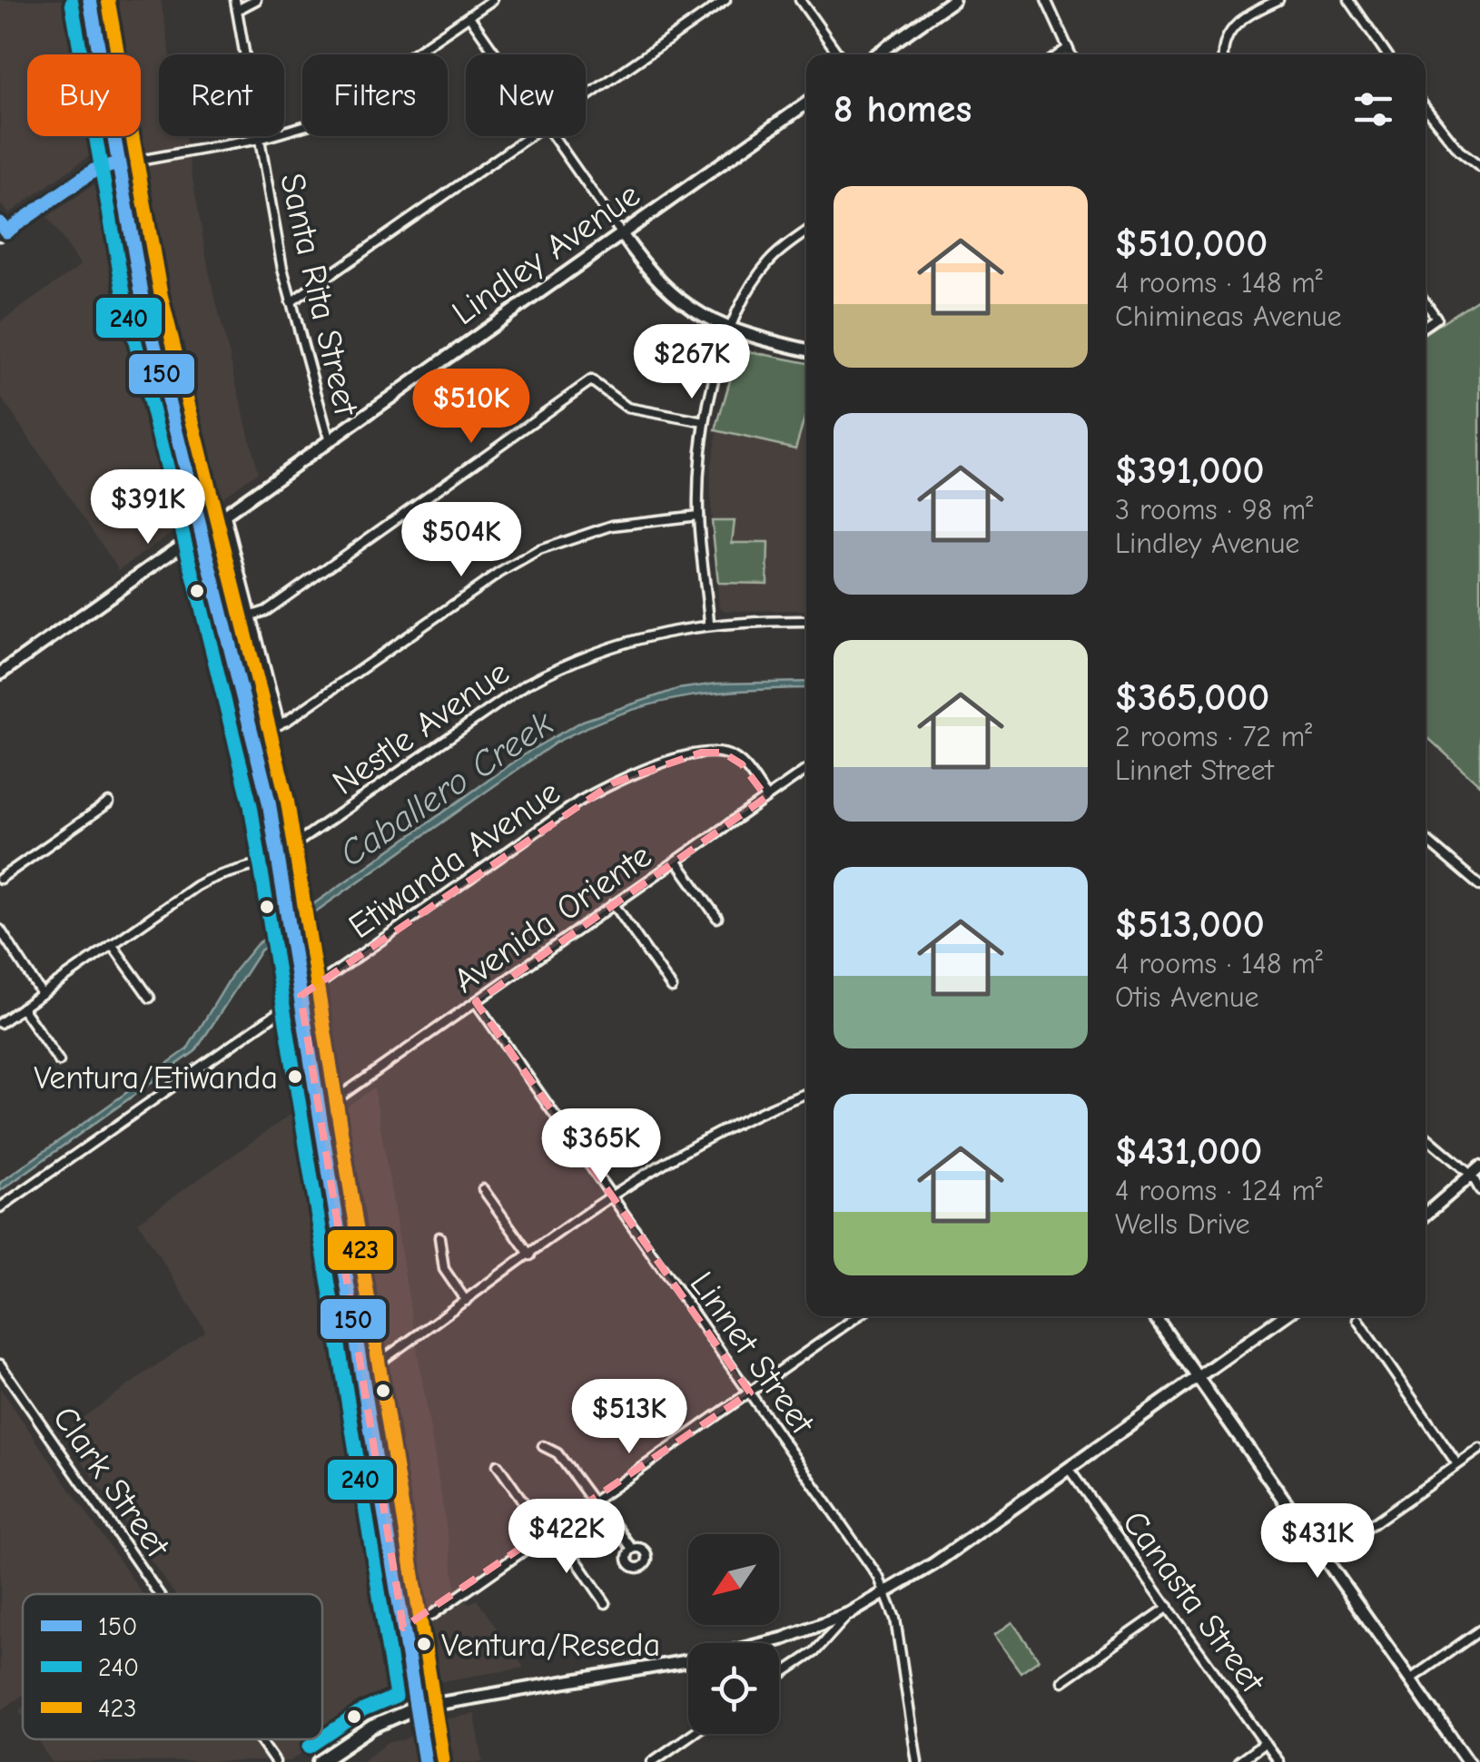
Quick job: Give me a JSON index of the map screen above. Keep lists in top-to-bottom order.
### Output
{
  "streets": {
    "main road": ["Lindley Avenue"],
    "street": [
      "Santa Rita Street",
      "Nestle Avenue",
      "Etiwanda Avenue",
      "Avenida Oriente",
      "Linnet Street",
      "Clark Street",
      "Canasta Street"
    ]
  },
  "crossings": [
    ["Lindley Avenue", "Santa Rita Street"],
    ["Etiwanda Avenue", "Avenida Oriente"],
    ["Avenida Oriente", "Linnet Street"]
  ],
  "water": ["Caballero Creek"],
  "places": ["Ventura/Etiwanda", "Ventura/Reseda"],
  "lines": ["transit line 150", "transit line 423", "transit line 240"],
  "legend": ["150", "240", "423"],
  "north": "bottom left",
  "page": {
    "chip": [
      "Buy",
      "Rent",
      "Filters",
      "New"
    ],
    "heading": "8 homes",
    "list": [
      {
        "name": "$510,000",
        "note": "4 rooms · 148 m² · Chimineas Avenue"
      },
      {
        "name": "$391,000",
        "note": "3 rooms · 98 m² · Lindley Avenue"
      },
      {
        "name": "$365,000",
        "note": "2 rooms · 72 m² · Linnet Street"
      },
      {
        "name": "$513,000",
        "note": "4 rooms · 148 m² · Otis Avenue"
      },
      {
        "name": "$431,000",
        "note": "4 rooms · 124 m² · Wells Drive"
      }
    ],
    "price": [
      "$267K",
      "$510K",
      "$391K",
      "$504K",
      "$365K",
      "$513K",
      "$422K",
      "$431K"
    ]
  }
}
